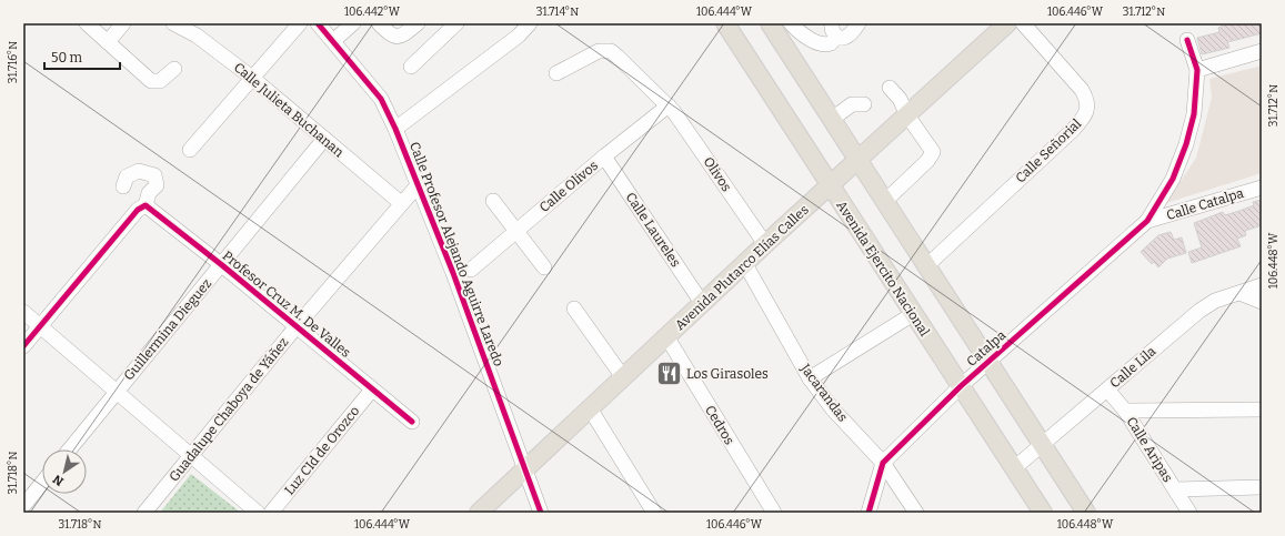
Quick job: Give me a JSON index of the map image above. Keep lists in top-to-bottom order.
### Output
{
  "streets": {
    "main road": ["Avenida Plutarco Elías Calles", "Avenida Ejercito Nacional"],
    "street": [
      "Calle Julieta Buchanan",
      "Calle Señorial",
      "Olivos",
      "Calle Olivos",
      "Calle Catalpa",
      "Calle Laureles",
      "Calle Profesor Alejando Aguirre Laredo",
      "Profesor Cruz M. De Valles",
      "Guillermina Dieguez",
      "Catalpa",
      "Calle Lila",
      "Jacarandas",
      "Guadalupe Chaboya de Yáñez",
      "Cedros",
      "Calle Aripas",
      "Luz CId de Orozco"
    ]
  },
  "crossings": [
    ["Calle Julieta Buchanan", "Guillermina Dieguez"],
    ["Calle Julieta Buchanan", "Guadalupe Chaboya de Yáñez"],
    ["Olivos", "Calle Olivos"],
    ["Olivos", "Avenida Plutarco Elías Calles"],
    ["Calle Olivos", "Calle Laureles"],
    ["Calle Catalpa", "Catalpa"],
    ["Calle Laureles", "Avenida Plutarco Elías Calles"],
    ["Calle Profesor Alejando Aguirre Laredo", "Avenida Plutarco Elías Calles"],
    ["Calle Profesor Alejando Aguirre Laredo", "Guadalupe Chaboya de Yáñez"],
    ["Avenida Plutarco Elías Calles", "Avenida Ejercito Nacional"],
    ["Avenida Plutarco Elías Calles", "Jacarandas"],
    ["Avenida Plutarco Elías Calles", "Cedros"],
    ["Avenida Ejercito Nacional", "Catalpa"],
    ["Avenida Ejercito Nacional", "Calle Lila"],
    ["Profesor Cruz M. De Valles", "Guillermina Dieguez"],
    ["Profesor Cruz M. De Valles", "Guadalupe Chaboya de Yáñez"],
    ["Profesor Cruz M. De Valles", "Luz CId de Orozco"],
    ["Catalpa", "Jacarandas"],
    ["Calle Lila", "Calle Aripas"]
  ],
  "places": {
    "restaurant": ["Los Girasoles"]
  },
  "scale_bar": "50 m",
  "north": "bottom left",
  "coordinates": [
    "106.442°W",
    "31.714°N",
    "106.444°W",
    "106.446°W",
    "31.712°N",
    "31.716°N",
    "106.448°W",
    "31.718°N"
  ]
}
